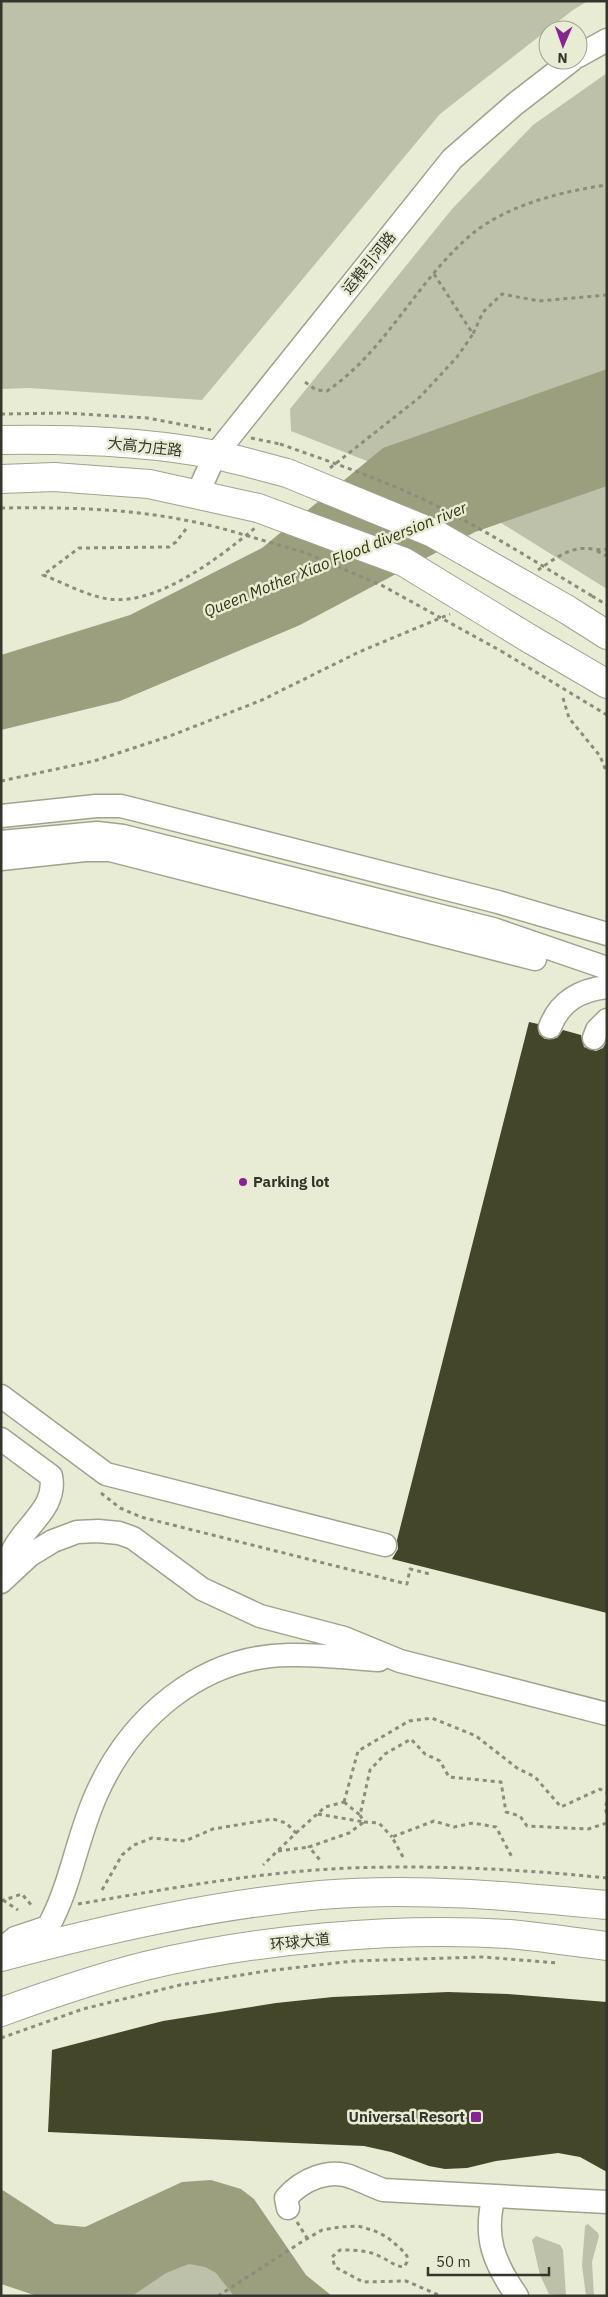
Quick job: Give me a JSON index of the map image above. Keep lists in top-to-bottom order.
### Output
{
  "streets": {
    "main road": ["大高力庄路", "环球大道"],
    "street": ["运粮引河路"]
  },
  "crossings": [
    ["运粮引河路", "大高力庄路"]
  ],
  "water": ["Queen Mother Xiao Flood diversion river"],
  "places": {
    "other": ["Parking lot"],
    "transit": ["Universal Resort"]
  },
  "scale_bar": "50 m",
  "north": "bottom"
}
